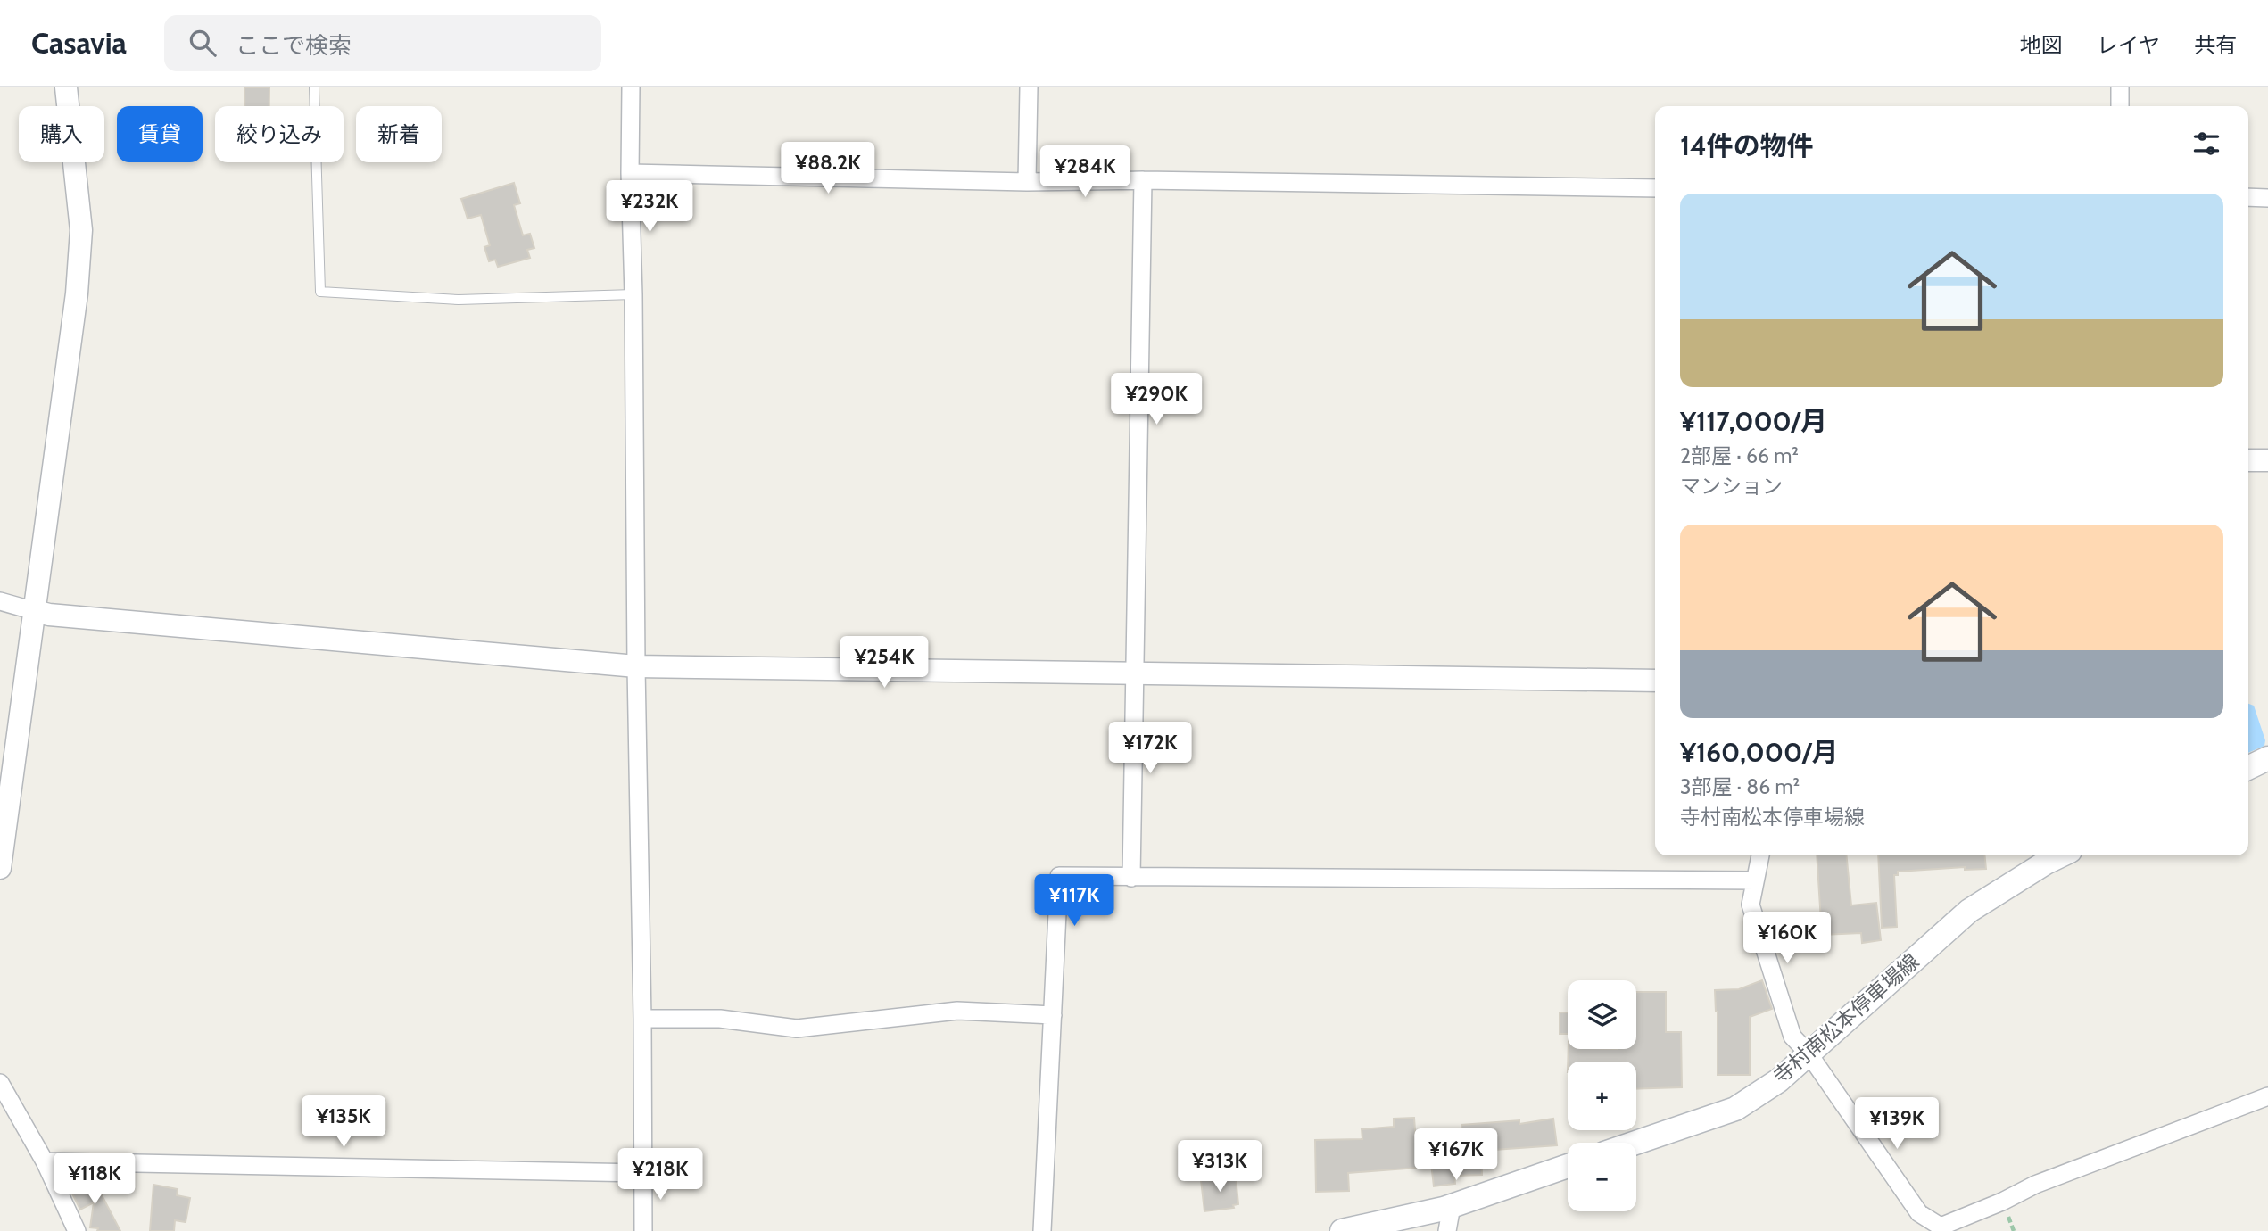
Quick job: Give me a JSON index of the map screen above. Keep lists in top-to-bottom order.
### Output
{
  "streets": {
    "main road": ["寺村南松本停車場線"]
  },
  "page": {
    "header": "Casavia",
    "search": "ここで検索",
    "nav": ["地図", "レイヤ", "共有"],
    "chip": [
      "購入",
      "賃貸",
      "絞り込み",
      "新着"
    ],
    "heading": "14件の物件",
    "price": [
      "¥88.2K",
      "¥284K",
      "¥232K",
      "¥290K",
      "¥254K",
      "¥172K",
      "¥117K",
      "¥160K",
      "¥135K",
      "¥139K",
      "¥167K",
      "¥313K",
      "¥218K",
      "¥118K"
    ],
    "list": [
      {
        "name": "¥117,000/月",
        "note": "2部屋 · 66 m² · マンション"
      },
      {
        "name": "¥160,000/月",
        "note": "3部屋 · 86 m² · 寺村南松本停車場線"
      }
    ],
    "map_buttons": ["+", "−"]
  }
}
